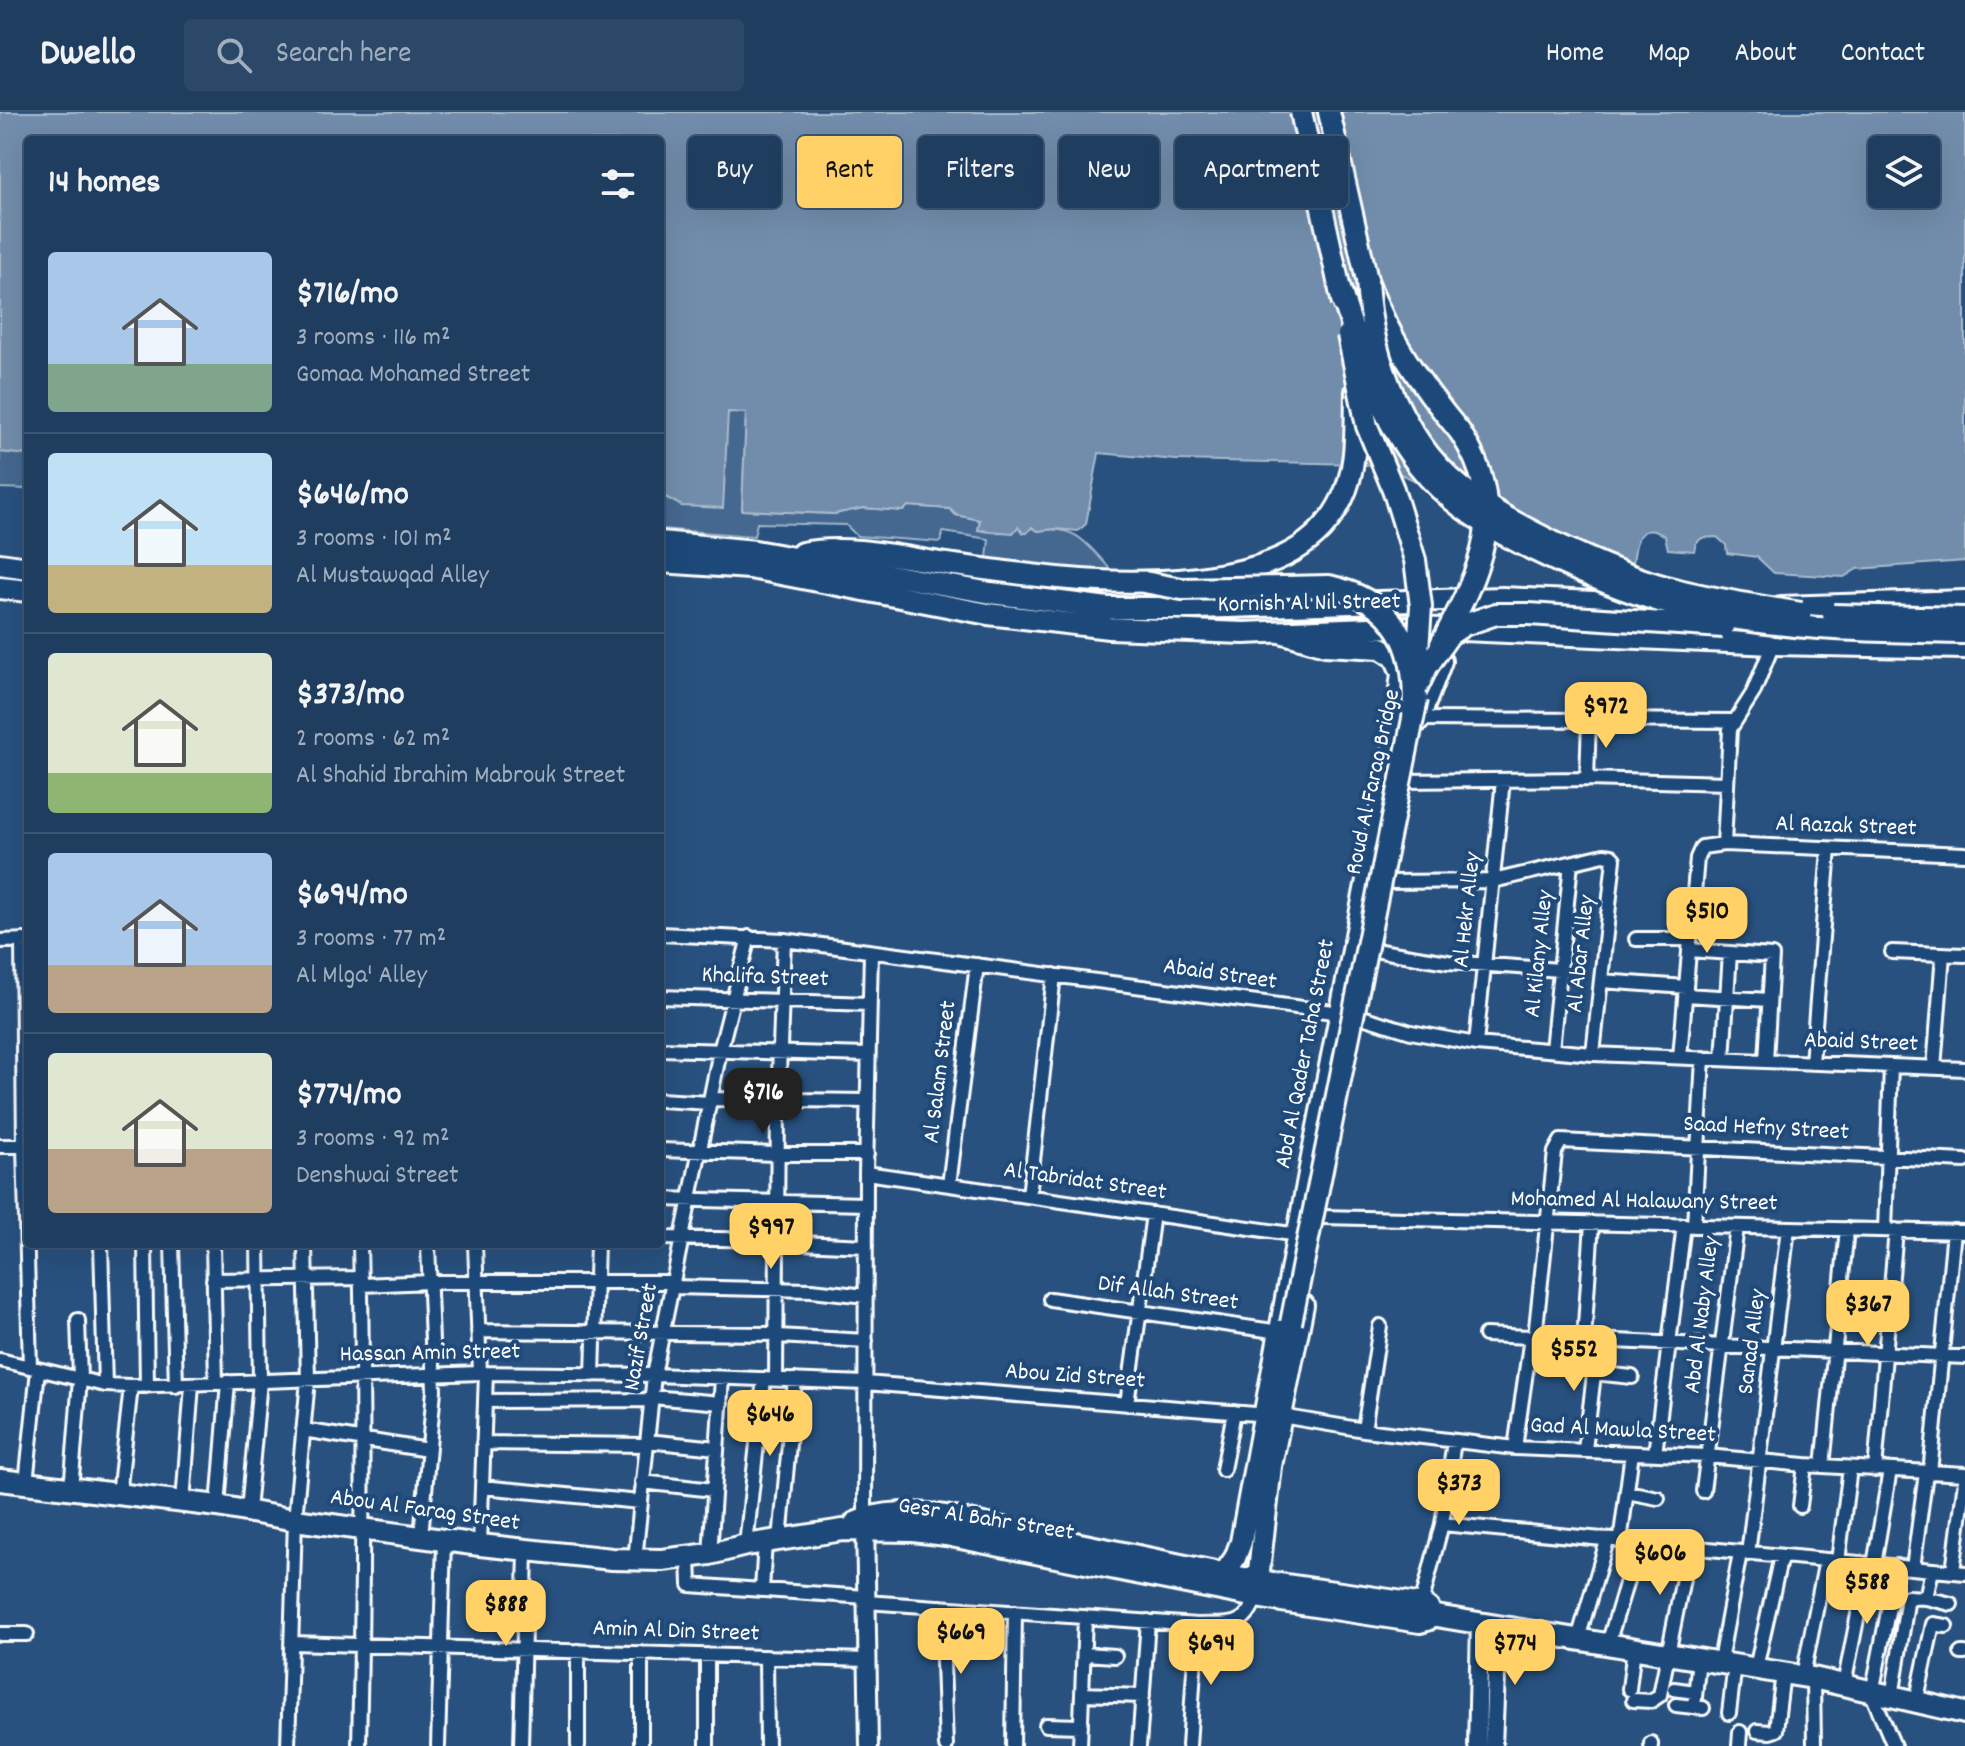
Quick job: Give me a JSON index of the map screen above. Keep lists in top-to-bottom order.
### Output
{
  "streets": {
    "main road": [
      "Kornish Al Nil Street",
      "Roud Al Farag Bridge",
      "Abd Al Qader Taha Street",
      "Abou Al Farag Street",
      "Gesr Al Bahr Street"
    ],
    "street": [
      "Al Razak Street",
      "Al Hekr Alley",
      "Al Kilany Alley",
      "Al Abar Alley",
      "Abaid Street",
      "Khalifa Street",
      "Al Salam Street",
      "Saad Hefny Street",
      "Al Tabridat Street",
      "Mohamed Al Halawany Street",
      "Dif Allah Street",
      "Abd Al Naby Alley",
      "Nazif Street",
      "Sanad Alley",
      "Hassan Amin Street",
      "Abou Zid Street",
      "Gad Al Mawla Street",
      "Amin Al Din Street"
    ]
  },
  "crossings": [
    ["Kornish Al Nil Street", "Abd Al Qader Taha Street"],
    ["Roud Al Farag Bridge", "Abd Al Qader Taha Street"],
    ["Roud Al Farag Bridge", "Dif Allah Street"],
    ["Al Hekr Alley", "Abaid Street"],
    ["Al Kilany Alley", "Al Abar Alley"],
    ["Al Kilany Alley", "Abaid Street"],
    ["Al Abar Alley", "Abaid Street"],
    ["Abaid Street", "Abd Al Qader Taha Street"],
    ["Abaid Street", "Al Salam Street"],
    ["Abaid Street", "Nazif Street"],
    ["Khalifa Street", "Nazif Street"],
    ["Abd Al Qader Taha Street", "Al Tabridat Street"],
    ["Abd Al Qader Taha Street", "Mohamed Al Halawany Street"],
    ["Abd Al Qader Taha Street", "Dif Allah Street"],
    ["Abd Al Qader Taha Street", "Abou Zid Street"],
    ["Abd Al Qader Taha Street", "Gad Al Mawla Street"],
    ["Abd Al Qader Taha Street", "Gesr Al Bahr Street"],
    ["Al Salam Street", "Al Tabridat Street"],
    ["Saad Hefny Street", "Mohamed Al Halawany Street"],
    ["Mohamed Al Halawany Street", "Abd Al Naby Alley"],
    ["Mohamed Al Halawany Street", "Sanad Alley"],
    ["Abd Al Naby Alley", "Gad Al Mawla Street"],
    ["Nazif Street", "Hassan Amin Street"],
    ["Nazif Street", "Abou Al Farag Street"],
    ["Sanad Alley", "Gad Al Mawla Street"],
    ["Sanad Alley", "Gesr Al Bahr Street"],
    ["Hassan Amin Street", "Abou Zid Street"],
    ["Abou Zid Street", "Gad Al Mawla Street"],
    ["Abou Al Farag Street", "Gesr Al Bahr Street"]
  ],
  "page": {
    "header": "Dwello",
    "search": "Search here",
    "nav": [
      "Home",
      "Map",
      "About",
      "Contact"
    ],
    "chip": [
      "Buy",
      "Rent",
      "Filters",
      "New",
      "Apartment"
    ],
    "heading": "14 homes",
    "list": [
      {
        "name": "$716/mo",
        "note": "3 rooms · 116 m² · Gomaa Mohamed Street"
      },
      {
        "name": "$646/mo",
        "note": "3 rooms · 101 m² · Al Mustawqad Alley"
      },
      {
        "name": "$373/mo",
        "note": "2 rooms · 62 m² · Al Shahid Ibrahim Mabrouk Street"
      },
      {
        "name": "$694/mo",
        "note": "3 rooms · 77 m² · Al Mlga' Alley"
      },
      {
        "name": "$774/mo",
        "note": "3 rooms · 92 m² · Denshwai Street"
      }
    ],
    "price": [
      "$972",
      "$510",
      "$716",
      "$997",
      "$367",
      "$552",
      "$646",
      "$373",
      "$606",
      "$588",
      "$888",
      "$669",
      "$694",
      "$774"
    ]
  }
}
